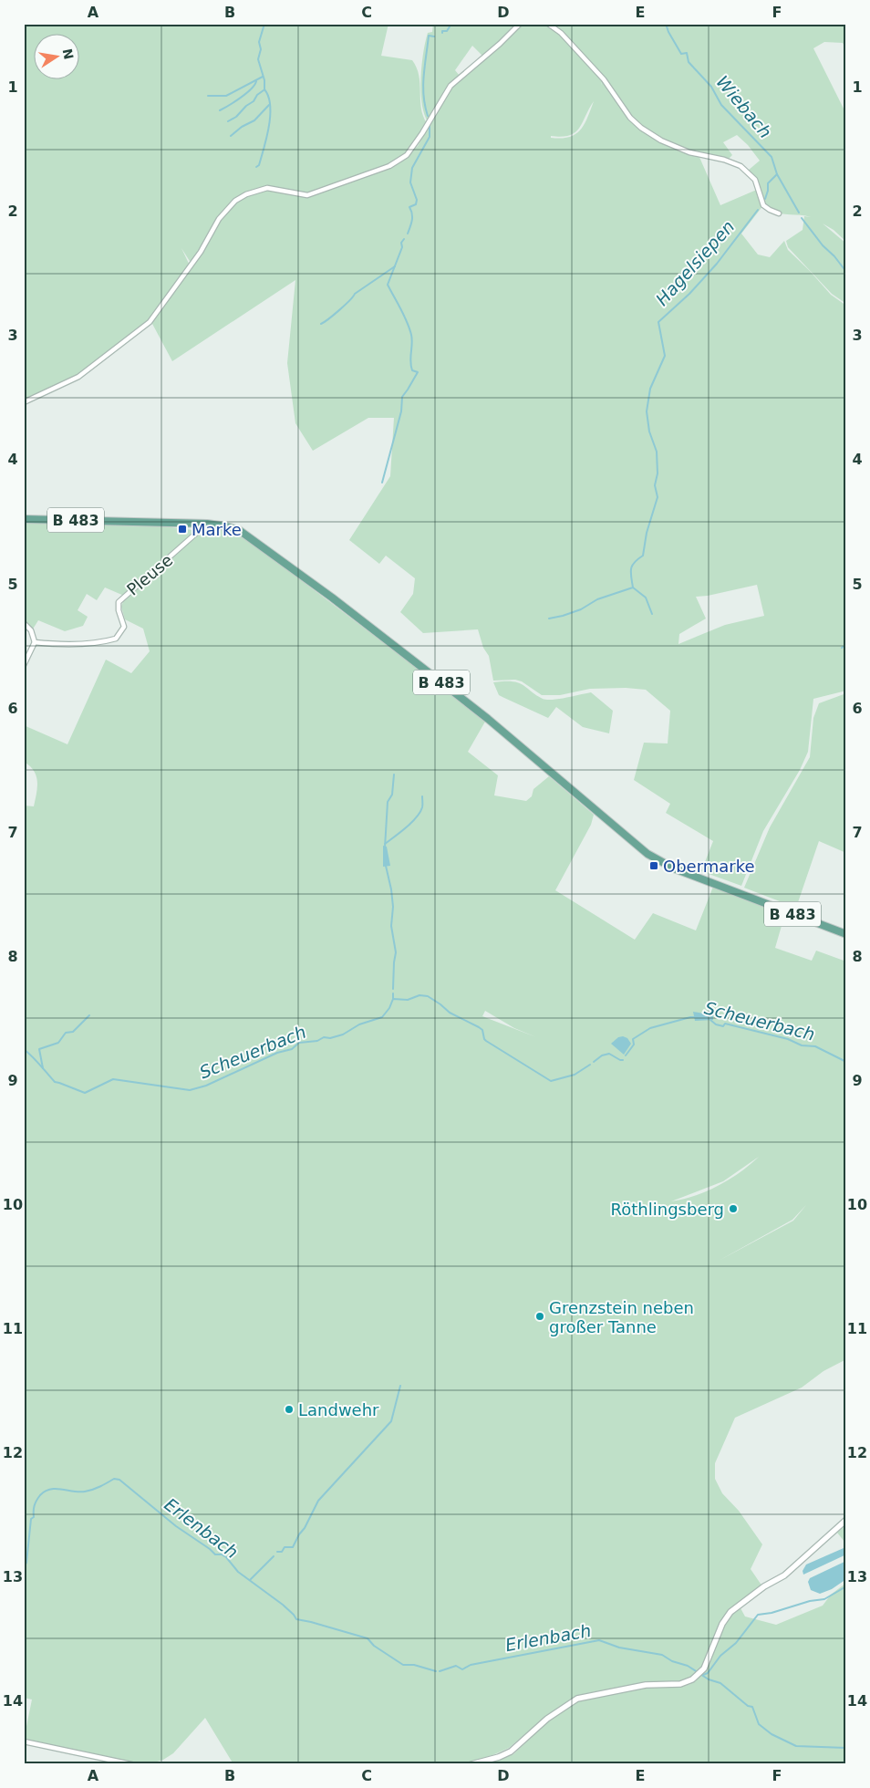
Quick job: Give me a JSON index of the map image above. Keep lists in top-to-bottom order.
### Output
{
  "streets": {
    "main road": ["B 483"],
    "street": ["Pleuse"]
  },
  "crossings": [
    ["B 483", "Pleuse"]
  ],
  "water": [
    "Wiebach",
    "Hagelsiepen",
    "Scheuerbach",
    "Erlenbach"
  ],
  "places": {
    "transit": ["Marke", "Obermarke"],
    "other": ["Röthlingsberg", "Grenzstein neben großer Tanne", "Landwehr"]
  },
  "north": "right",
  "grid": {
    "columns": [
      "A",
      "B",
      "C",
      "D",
      "E",
      "F"
    ],
    "rows": [
      "1",
      "2",
      "3",
      "4",
      "5",
      "6",
      "7",
      "8",
      "9",
      "10",
      "11",
      "12",
      "13",
      "14"
    ]
  }
}
